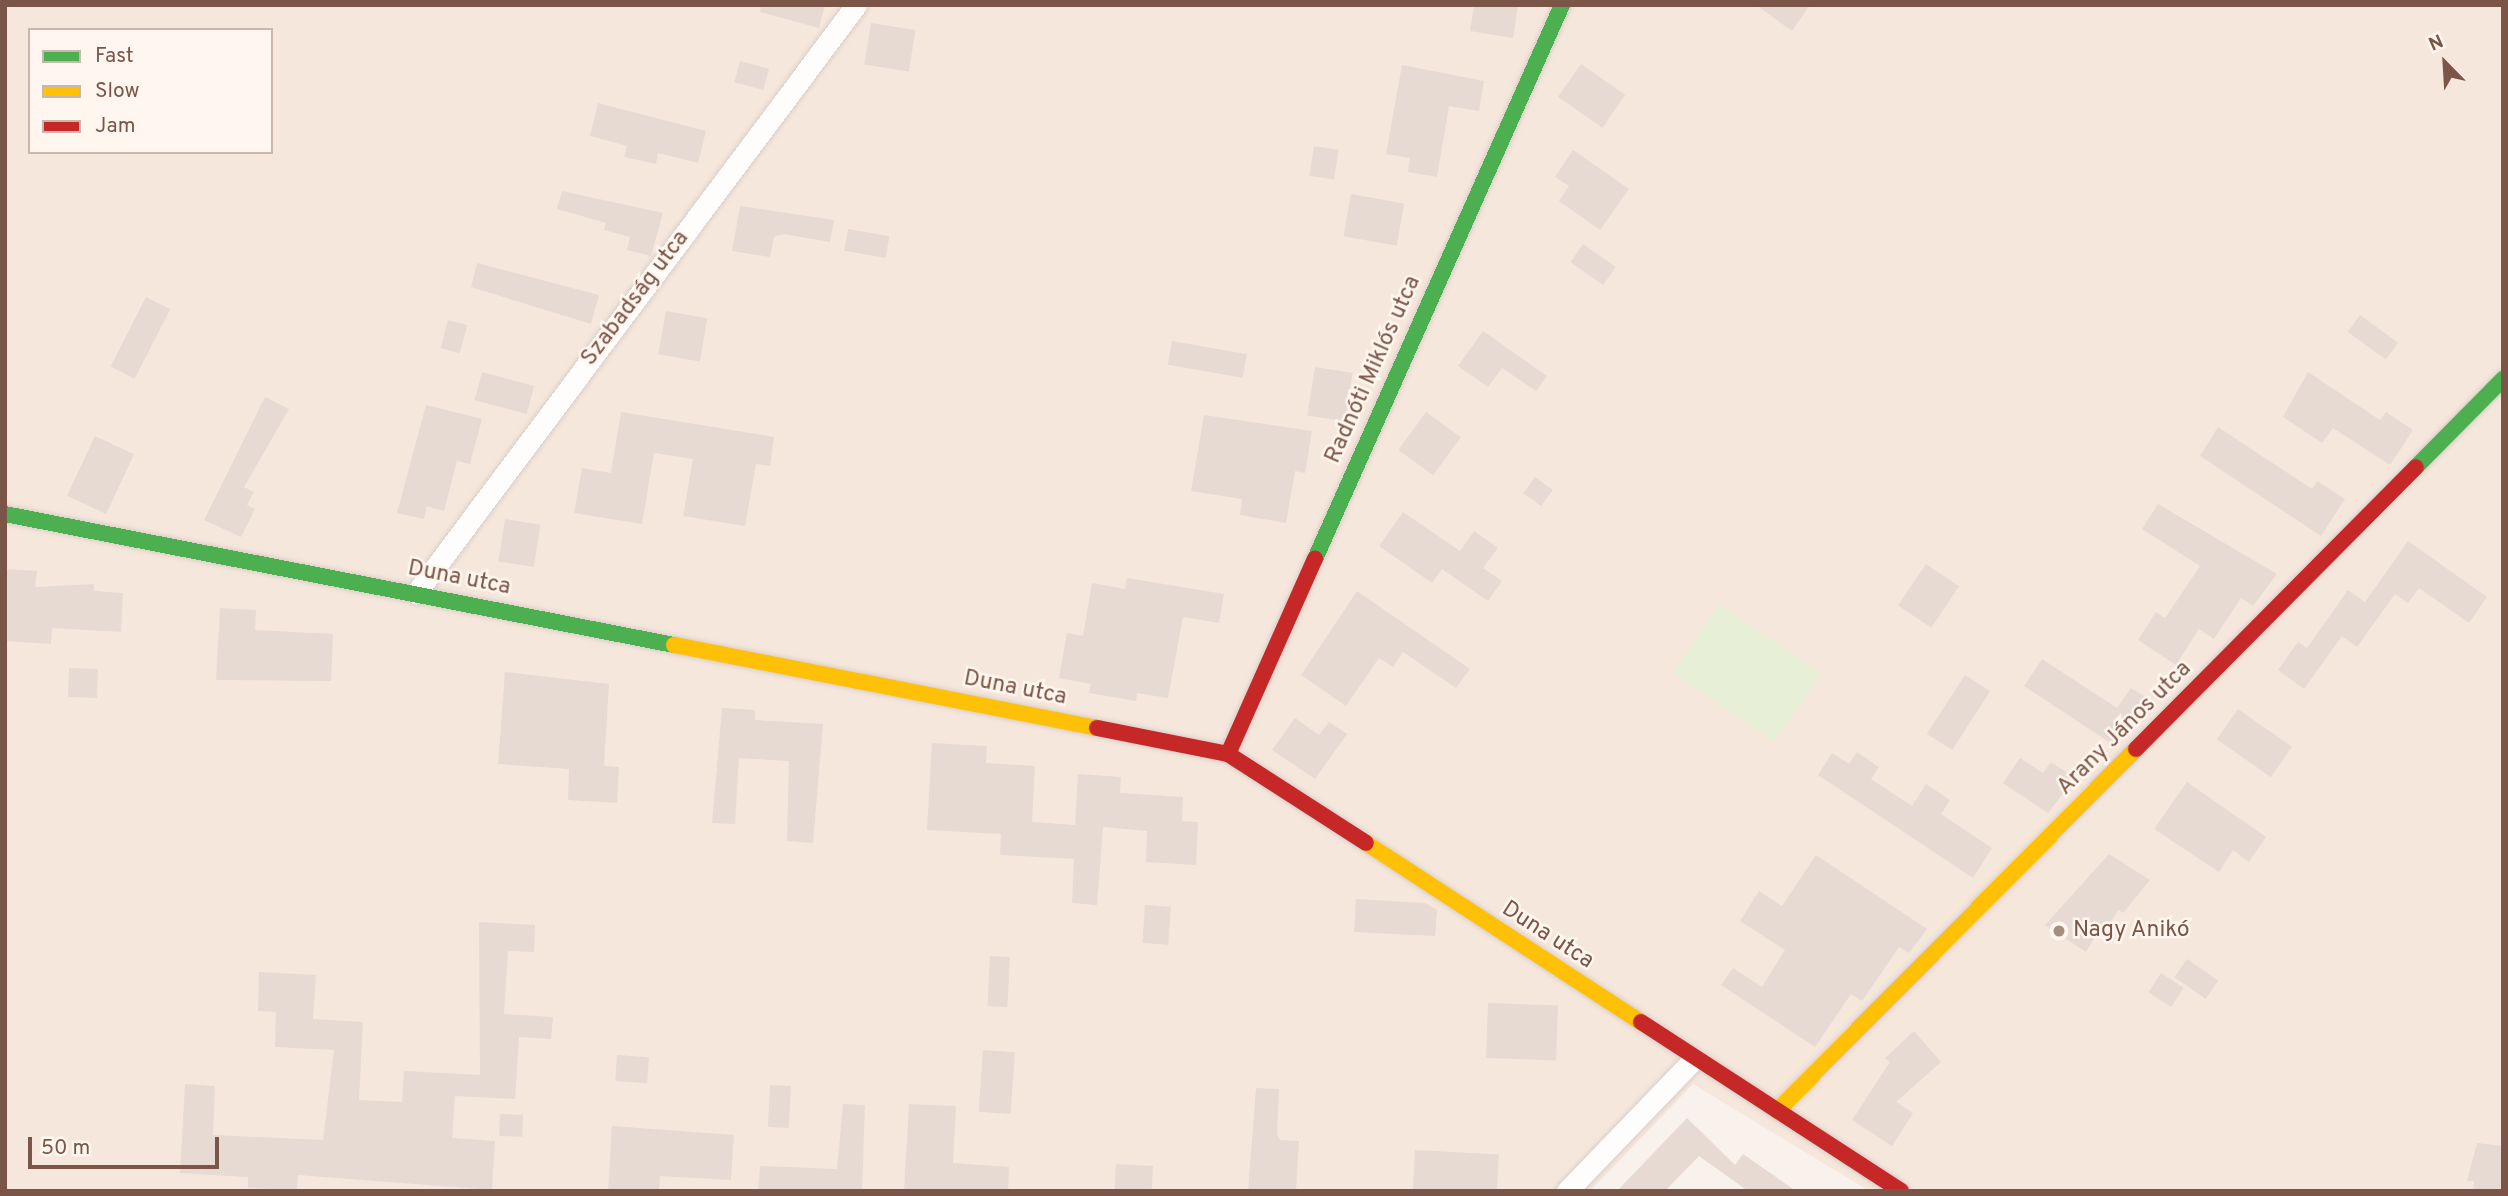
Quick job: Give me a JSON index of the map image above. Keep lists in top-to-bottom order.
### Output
{
  "streets": {
    "street": [
      "Szabadság utca",
      "Radnóti Miklós utca",
      "Duna utca",
      "Arany János utca"
    ]
  },
  "crossings": [
    ["Szabadság utca", "Duna utca"],
    ["Radnóti Miklós utca", "Duna utca"],
    ["Duna utca", "Arany János utca"]
  ],
  "places": ["Nagy Anikó"],
  "legend": ["Fast", "Slow", "Jam"],
  "scale_bar": "50 m",
  "north": "top left"
}
